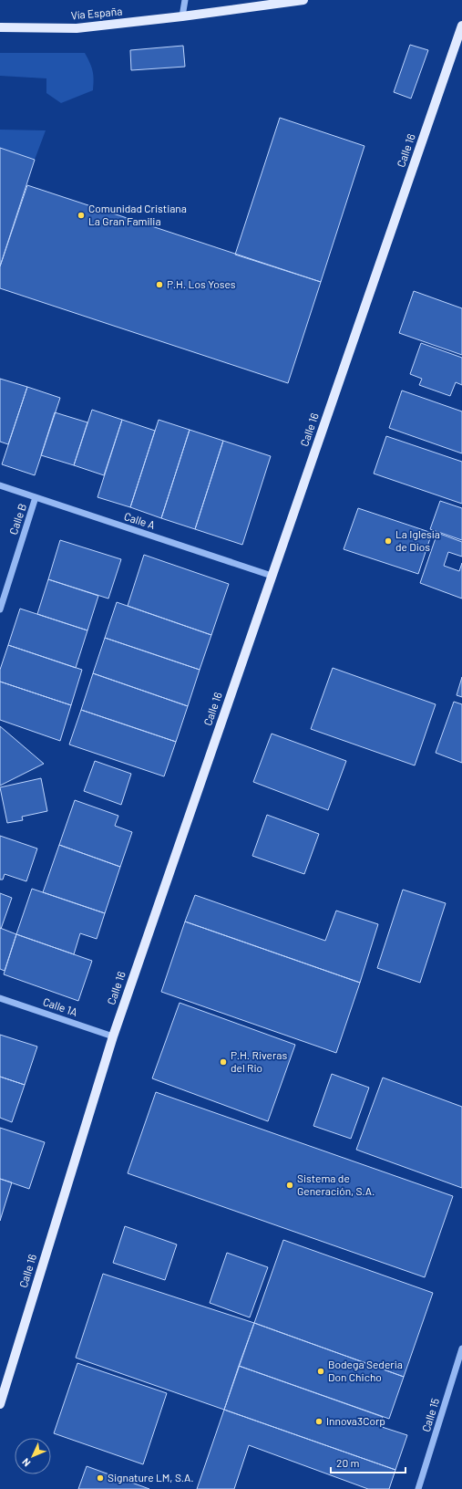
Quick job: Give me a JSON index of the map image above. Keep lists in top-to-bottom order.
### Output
{
  "streets": {
    "main road": ["Vía España", "Calle 16"],
    "street": [
      "Calle B",
      "Calle A",
      "Calle 1A",
      "Calle 15"
    ]
  },
  "crossings": [
    ["Calle 16", "Calle A"],
    ["Calle 16", "Calle 1A"],
    ["Calle B", "Calle A"]
  ],
  "places": [
    "Comunidad Cristiana La Gran Familia",
    "P.H. Los Yoses",
    "La Iglesia de Dios",
    "P.H. Riveras del Rio",
    "Sistema de Generación, S.A.",
    "Bodega Sederia Don Chicho",
    "Innova3Corp",
    "Signature LM, S.A."
  ],
  "scale_bar": "20 m",
  "north": "bottom left"
}
